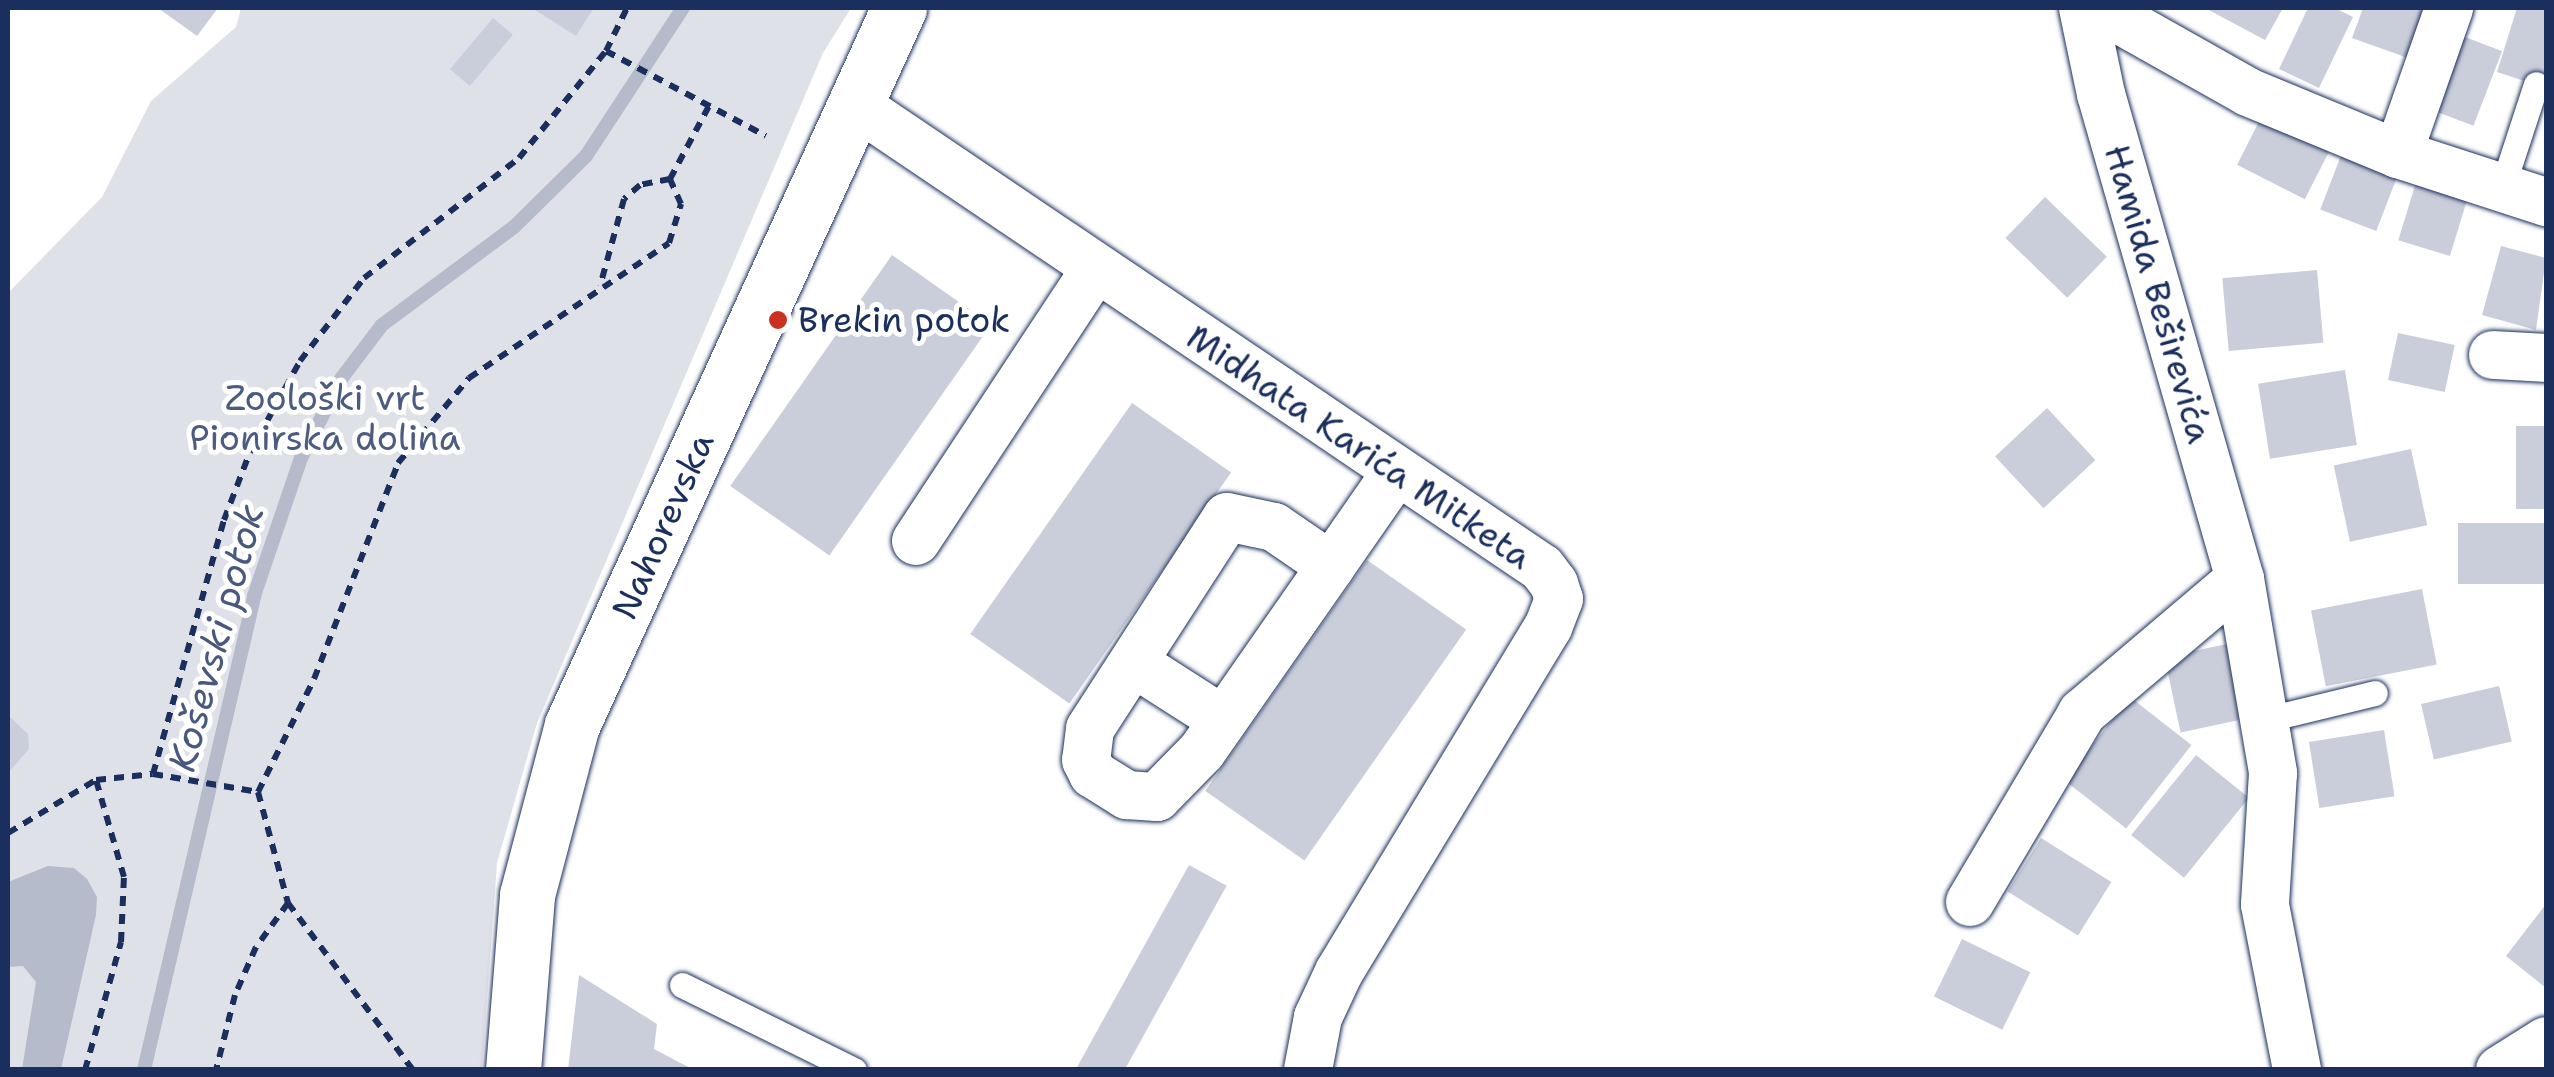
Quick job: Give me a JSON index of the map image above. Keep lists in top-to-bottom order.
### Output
{
  "streets": {
    "street": ["Hamida Beširevića", "Midhata Karića Mitketa", "Nahorevska"]
  },
  "crossings": [
    ["Midhata Karića Mitketa", "Nahorevska"]
  ],
  "water": ["Koševski potok"],
  "parks": ["Zoološki vrt Pionirska dolina"],
  "places": ["Brekin potok"]
}
